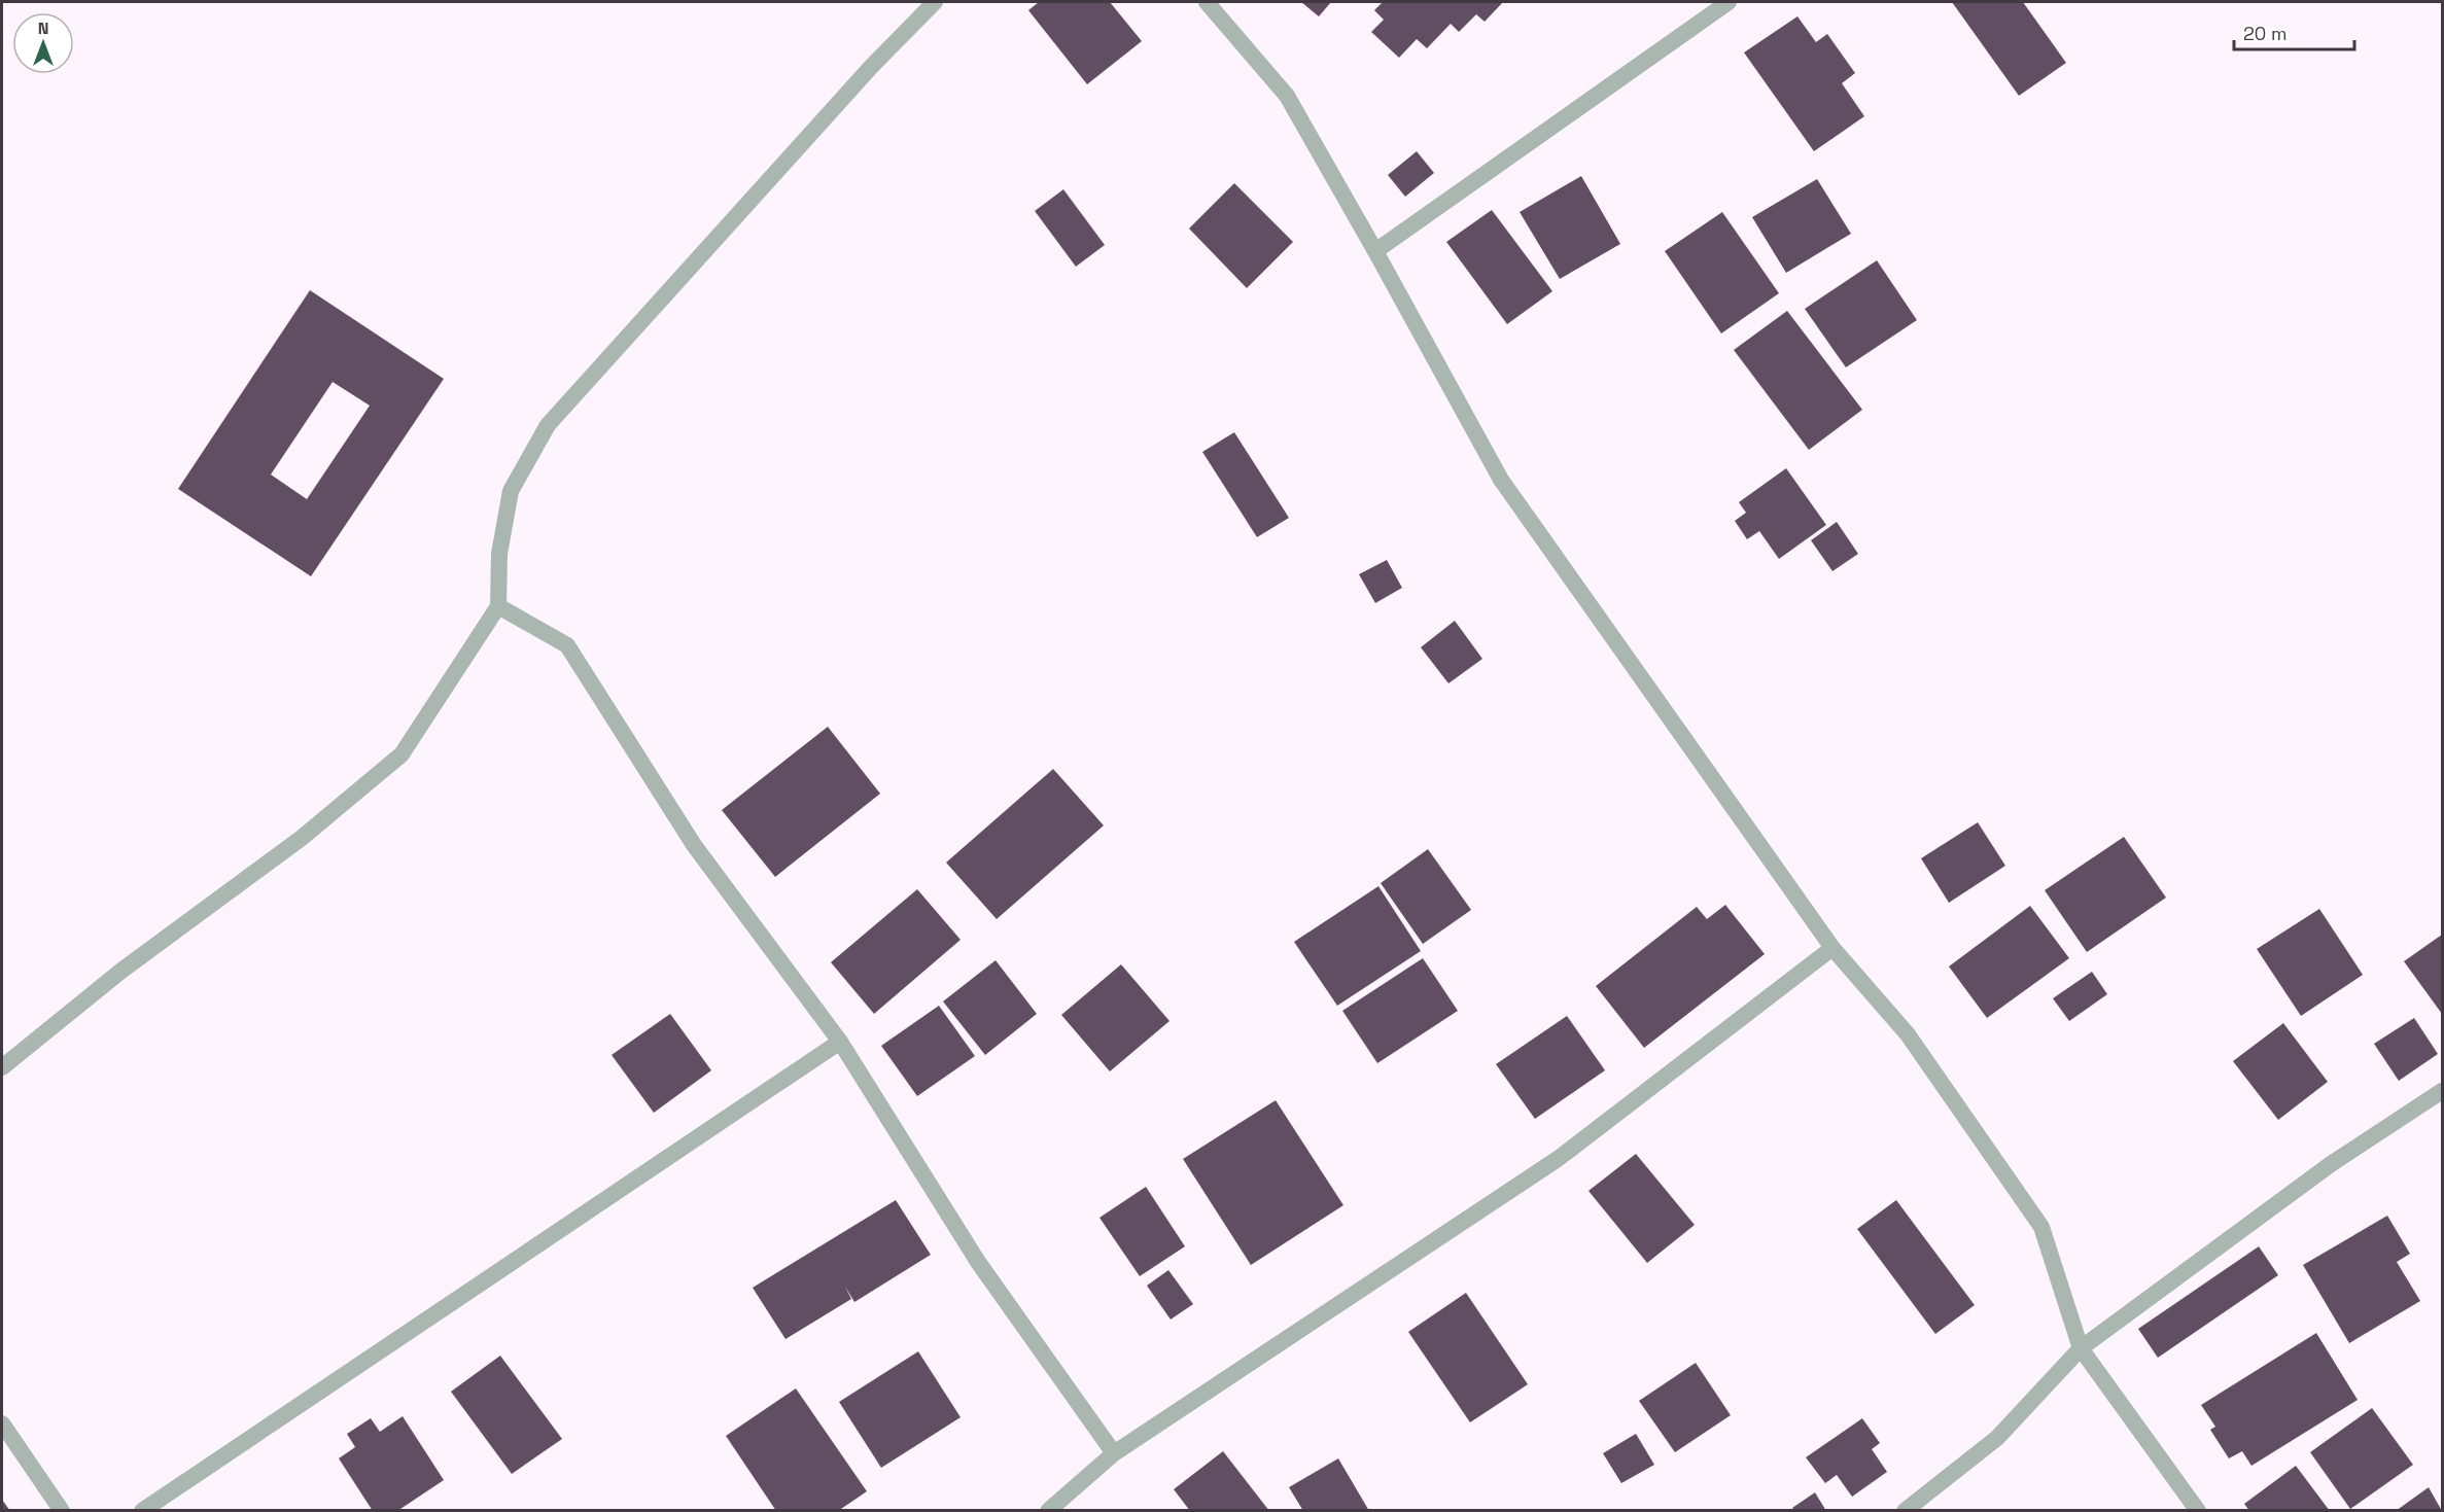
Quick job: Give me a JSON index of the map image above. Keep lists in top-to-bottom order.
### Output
{
  "scale_bar": "20 m",
  "north": "top"
}
